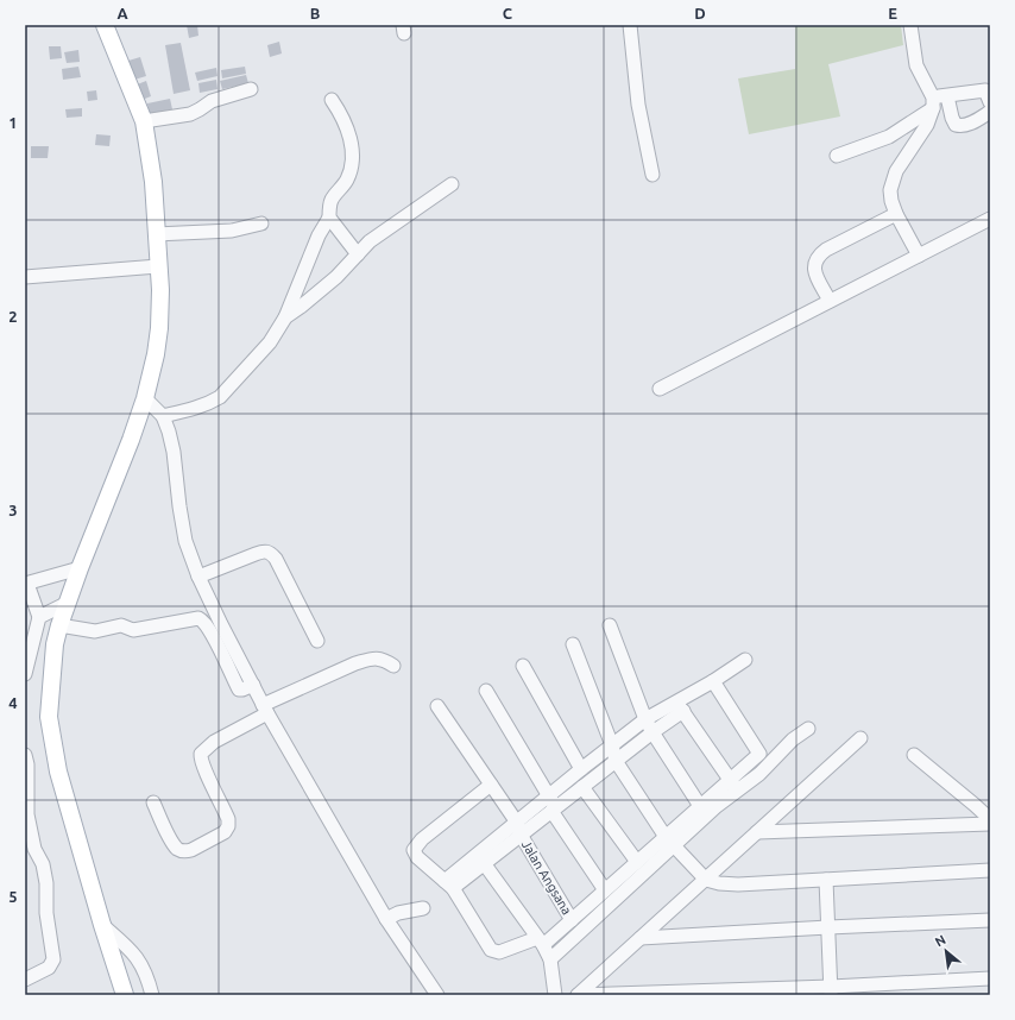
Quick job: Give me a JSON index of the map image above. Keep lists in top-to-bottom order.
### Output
{
  "streets": {
    "street": ["Jalan Angsana"]
  },
  "north": "top left",
  "grid": {
    "columns": [
      "A",
      "B",
      "C",
      "D",
      "E"
    ],
    "rows": [
      "1",
      "2",
      "3",
      "4",
      "5"
    ]
  }
}
